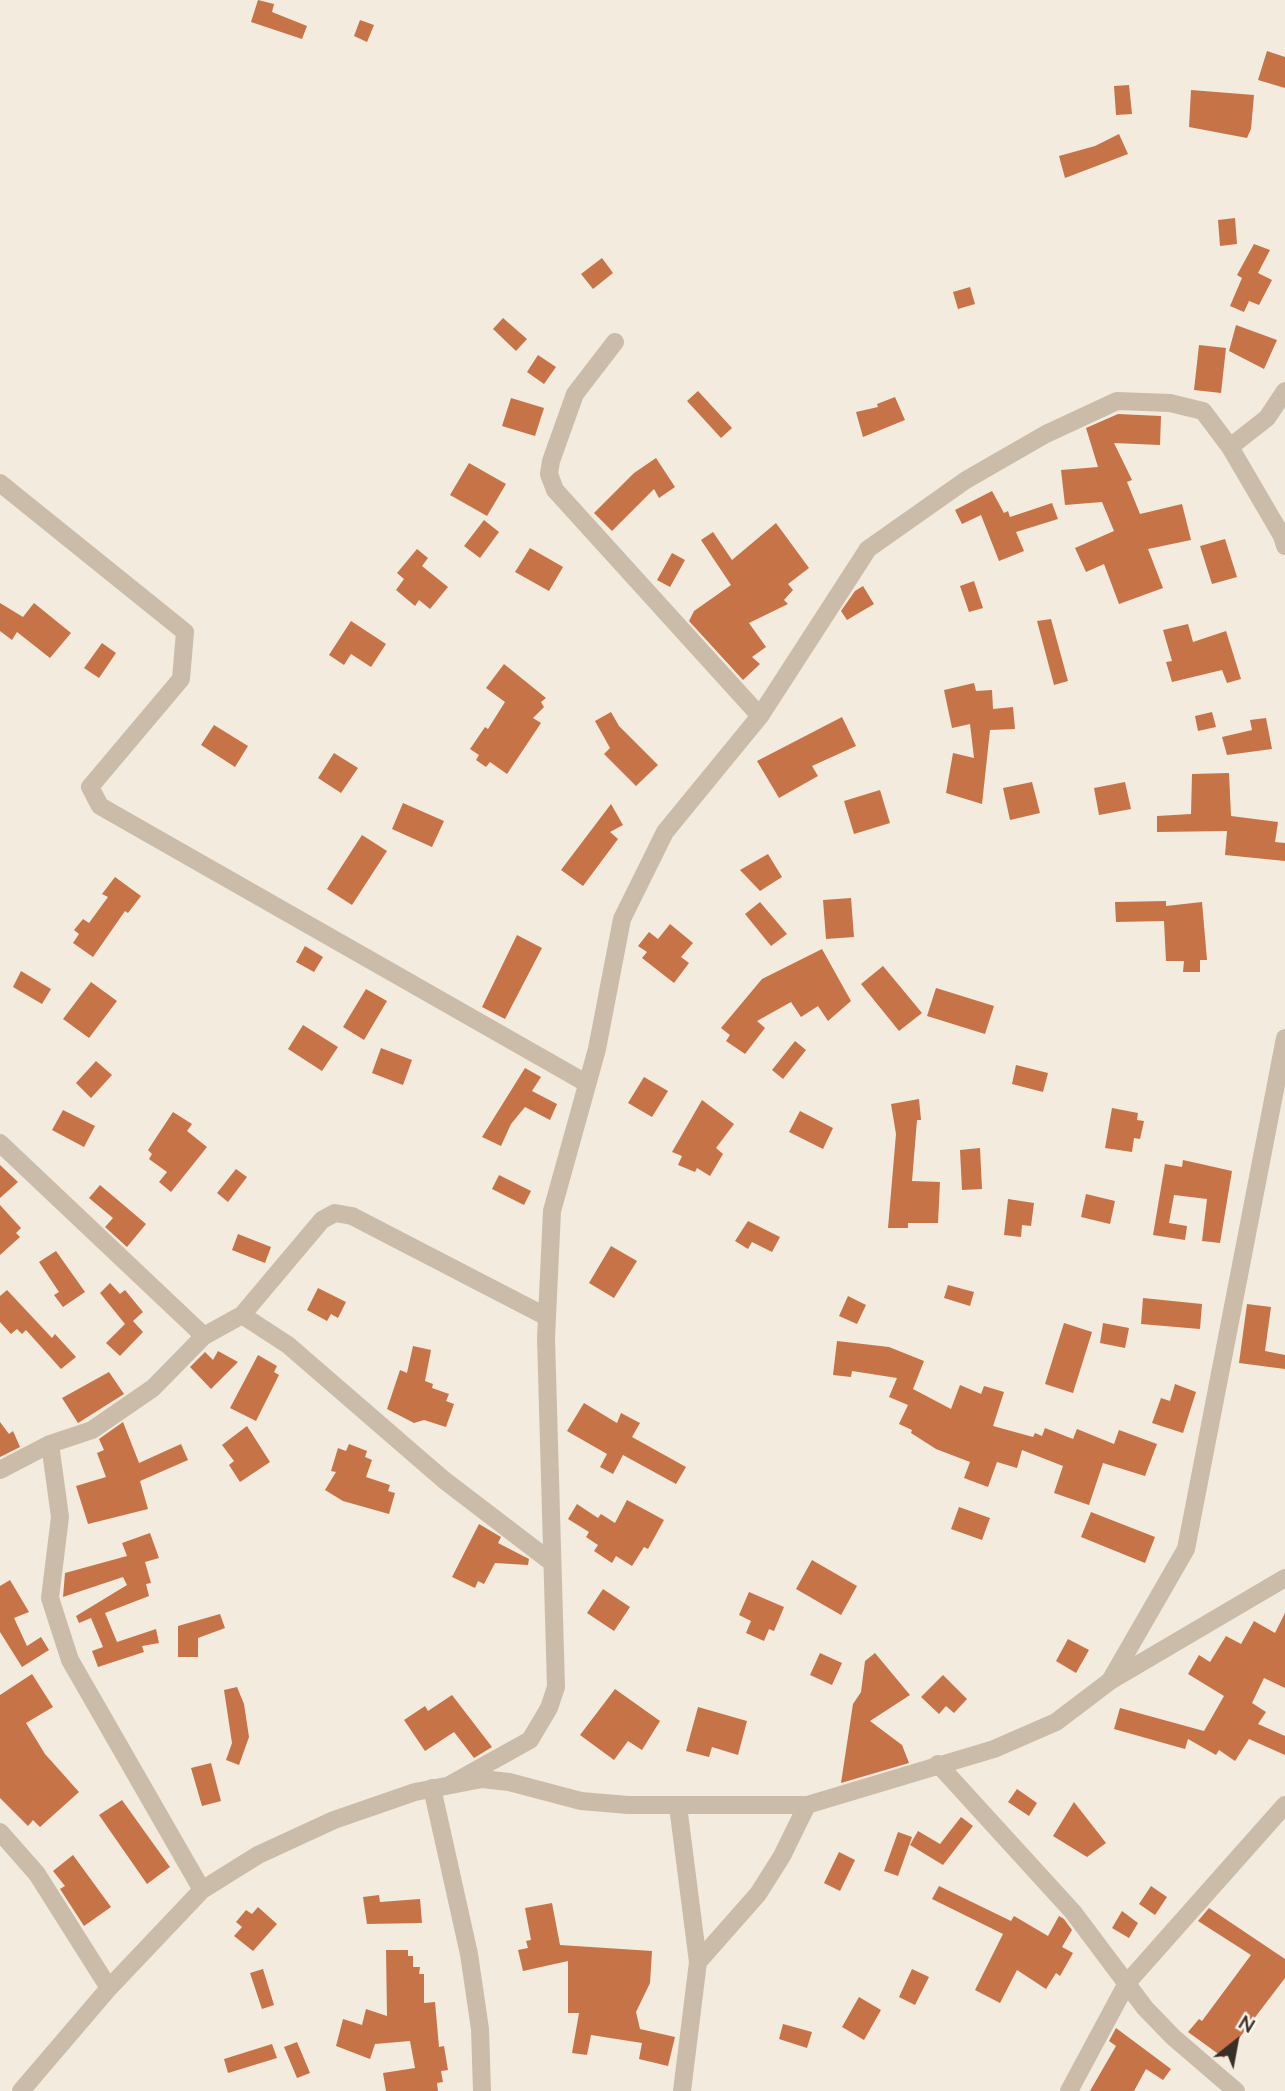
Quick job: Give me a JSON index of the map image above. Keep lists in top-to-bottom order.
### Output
{
  "north": "top right"
}
